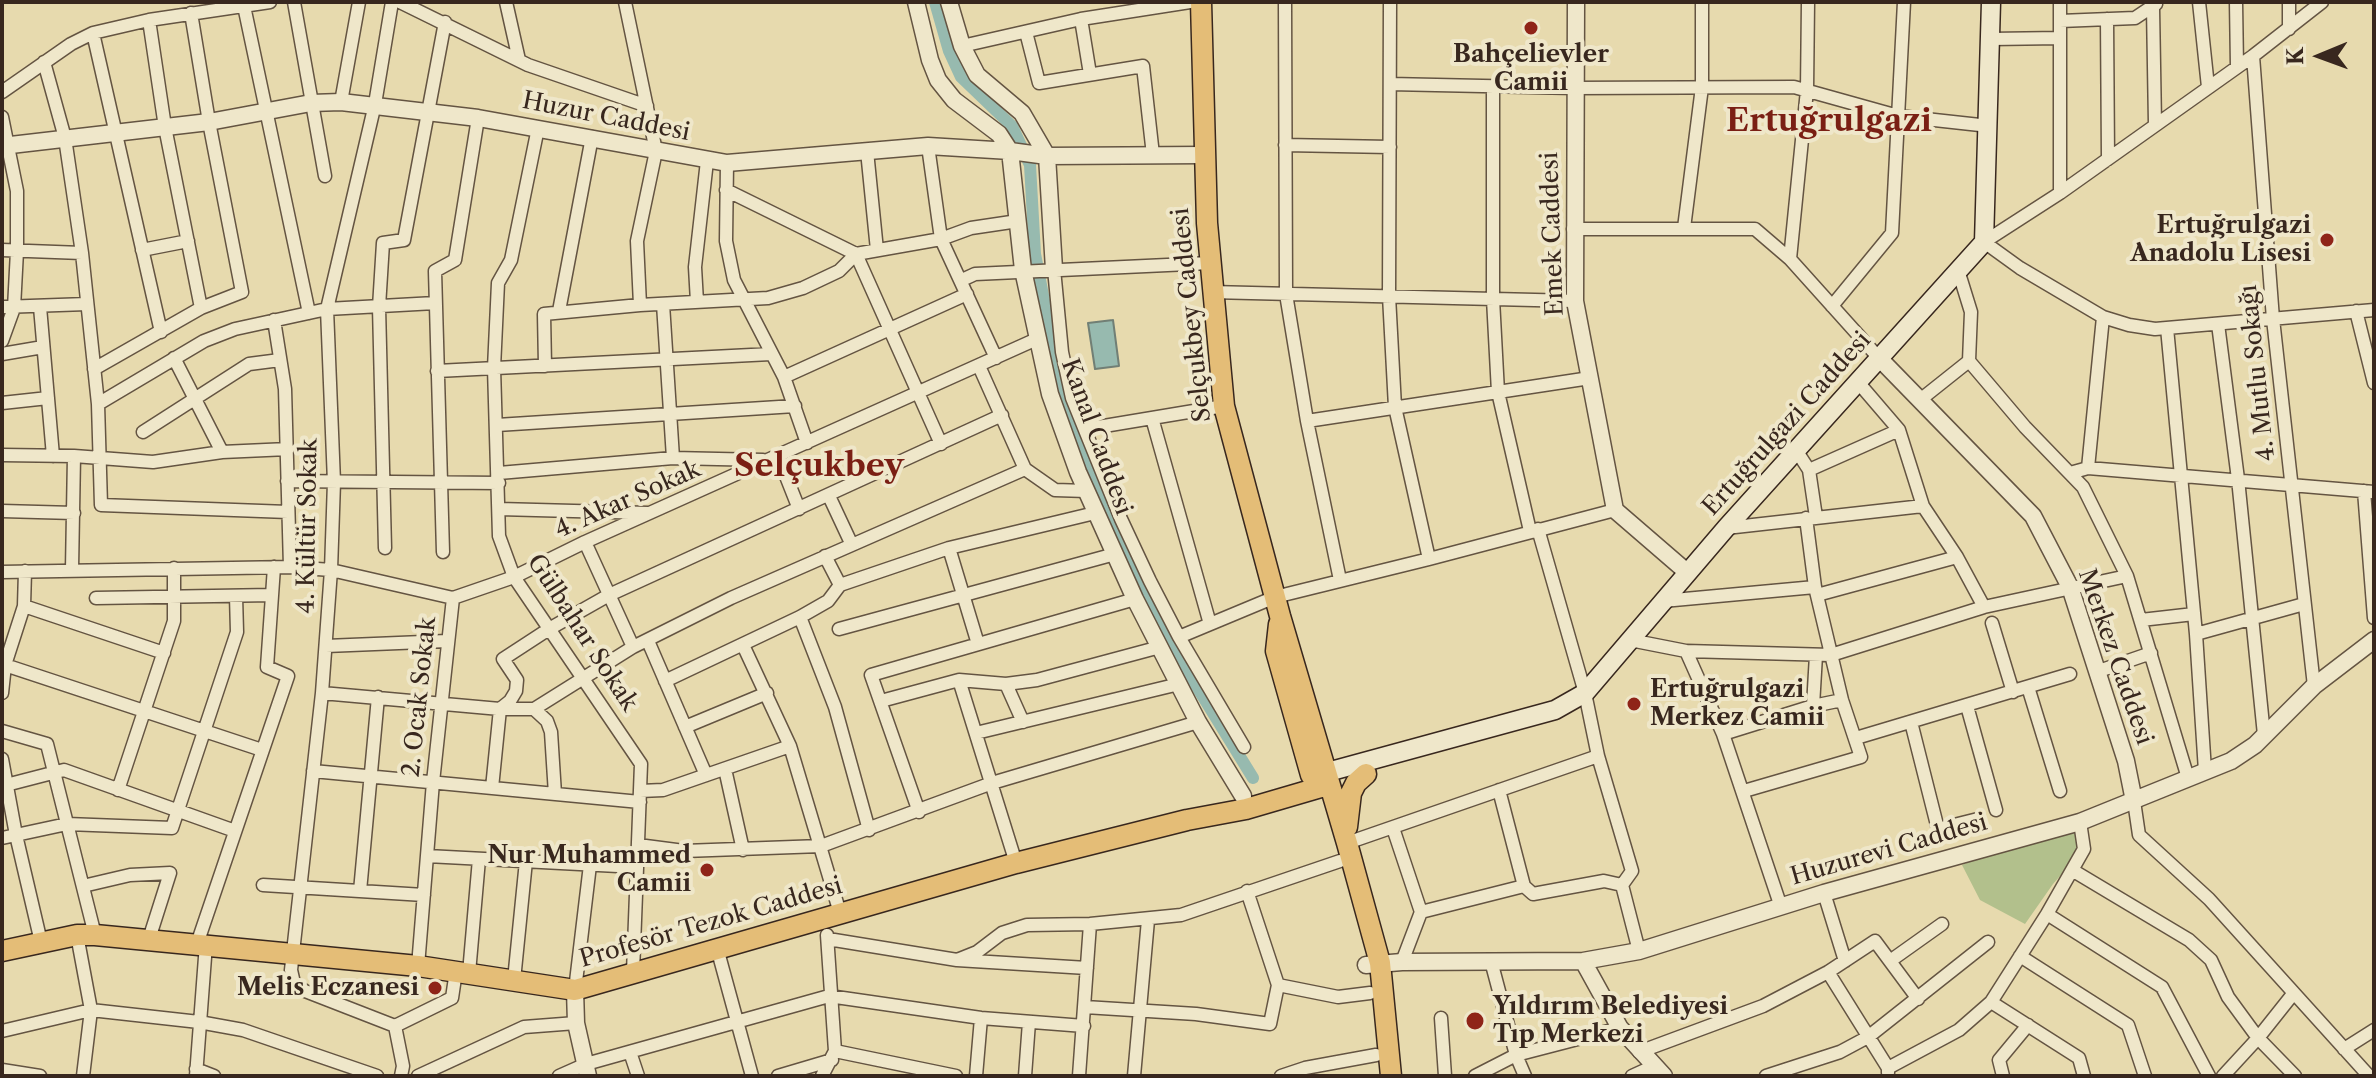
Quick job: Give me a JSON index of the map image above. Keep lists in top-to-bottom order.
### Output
{
  "streets": {
    "main road": ["Selçukbey Caddesi", "Ertuğrulgazi Caddesi", "Profesör Tezok Caddesi"],
    "street": [
      "Huzur Caddesi",
      "Emek Caddesi",
      "4. Mutlu Sokağı",
      "Kanal Caddesi",
      "4. Akar Sokak",
      "4. Kültür Sokak",
      "Gülbahar Sokak",
      "Merkez Caddesi",
      "2. Ocak Sokak",
      "Huzurevi Caddesi"
    ]
  },
  "crossings": [
    ["Huzur Caddesi", "Selçukbey Caddesi"],
    ["Huzur Caddesi", "Kanal Caddesi"],
    ["Huzur Caddesi", "4. Kültür Sokak"],
    ["Huzur Caddesi", "Gülbahar Sokak"],
    ["Selçukbey Caddesi", "Ertuğrulgazi Caddesi"],
    ["4. Mutlu Sokağı", "Huzurevi Caddesi"],
    ["Ertuğrulgazi Caddesi", "Merkez Caddesi"],
    ["Kanal Caddesi", "4. Akar Sokak"],
    ["4. Akar Sokak", "Gülbahar Sokak"],
    ["4. Akar Sokak", "2. Ocak Sokak"],
    ["4. Kültür Sokak", "2. Ocak Sokak"],
    ["4. Kültür Sokak", "Profesör Tezok Caddesi"],
    ["Gülbahar Sokak", "Profesör Tezok Caddesi"],
    ["Merkez Caddesi", "Huzurevi Caddesi"],
    ["2. Ocak Sokak", "Profesör Tezok Caddesi"]
  ],
  "districts": ["Ertuğrulgazi", "Selçukbey"],
  "places": [
    "Bahçelievler Camii",
    "Ertuğrulgazi Anadolu Lisesi",
    "Ertuğrulgazi Merkez Camii",
    "Nur Muhammed Camii",
    "Melis Eczanesi",
    "Yıldırım Belediyesi Tıp Merkezi"
  ],
  "north": "left"
}
